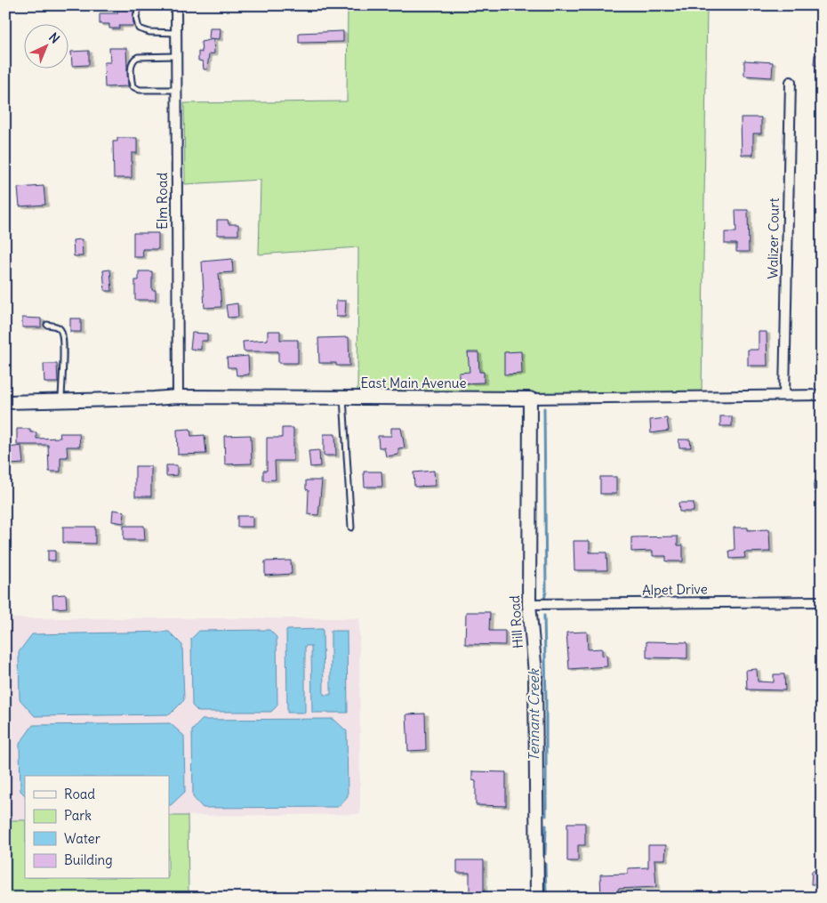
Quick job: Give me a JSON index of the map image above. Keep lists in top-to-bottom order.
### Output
{
  "streets": {
    "street": [
      "Elm Road",
      "Walizer Court",
      "East Main Avenue",
      "Alpet Drive",
      "Hill Road"
    ]
  },
  "crossings": [
    ["Elm Road", "East Main Avenue"],
    ["Walizer Court", "East Main Avenue"],
    ["East Main Avenue", "Hill Road"],
    ["Alpet Drive", "Hill Road"]
  ],
  "water": ["Tennant Creek"],
  "legend": [
    "Road",
    "Park",
    "Water",
    "Building"
  ],
  "north": "top right"
}
